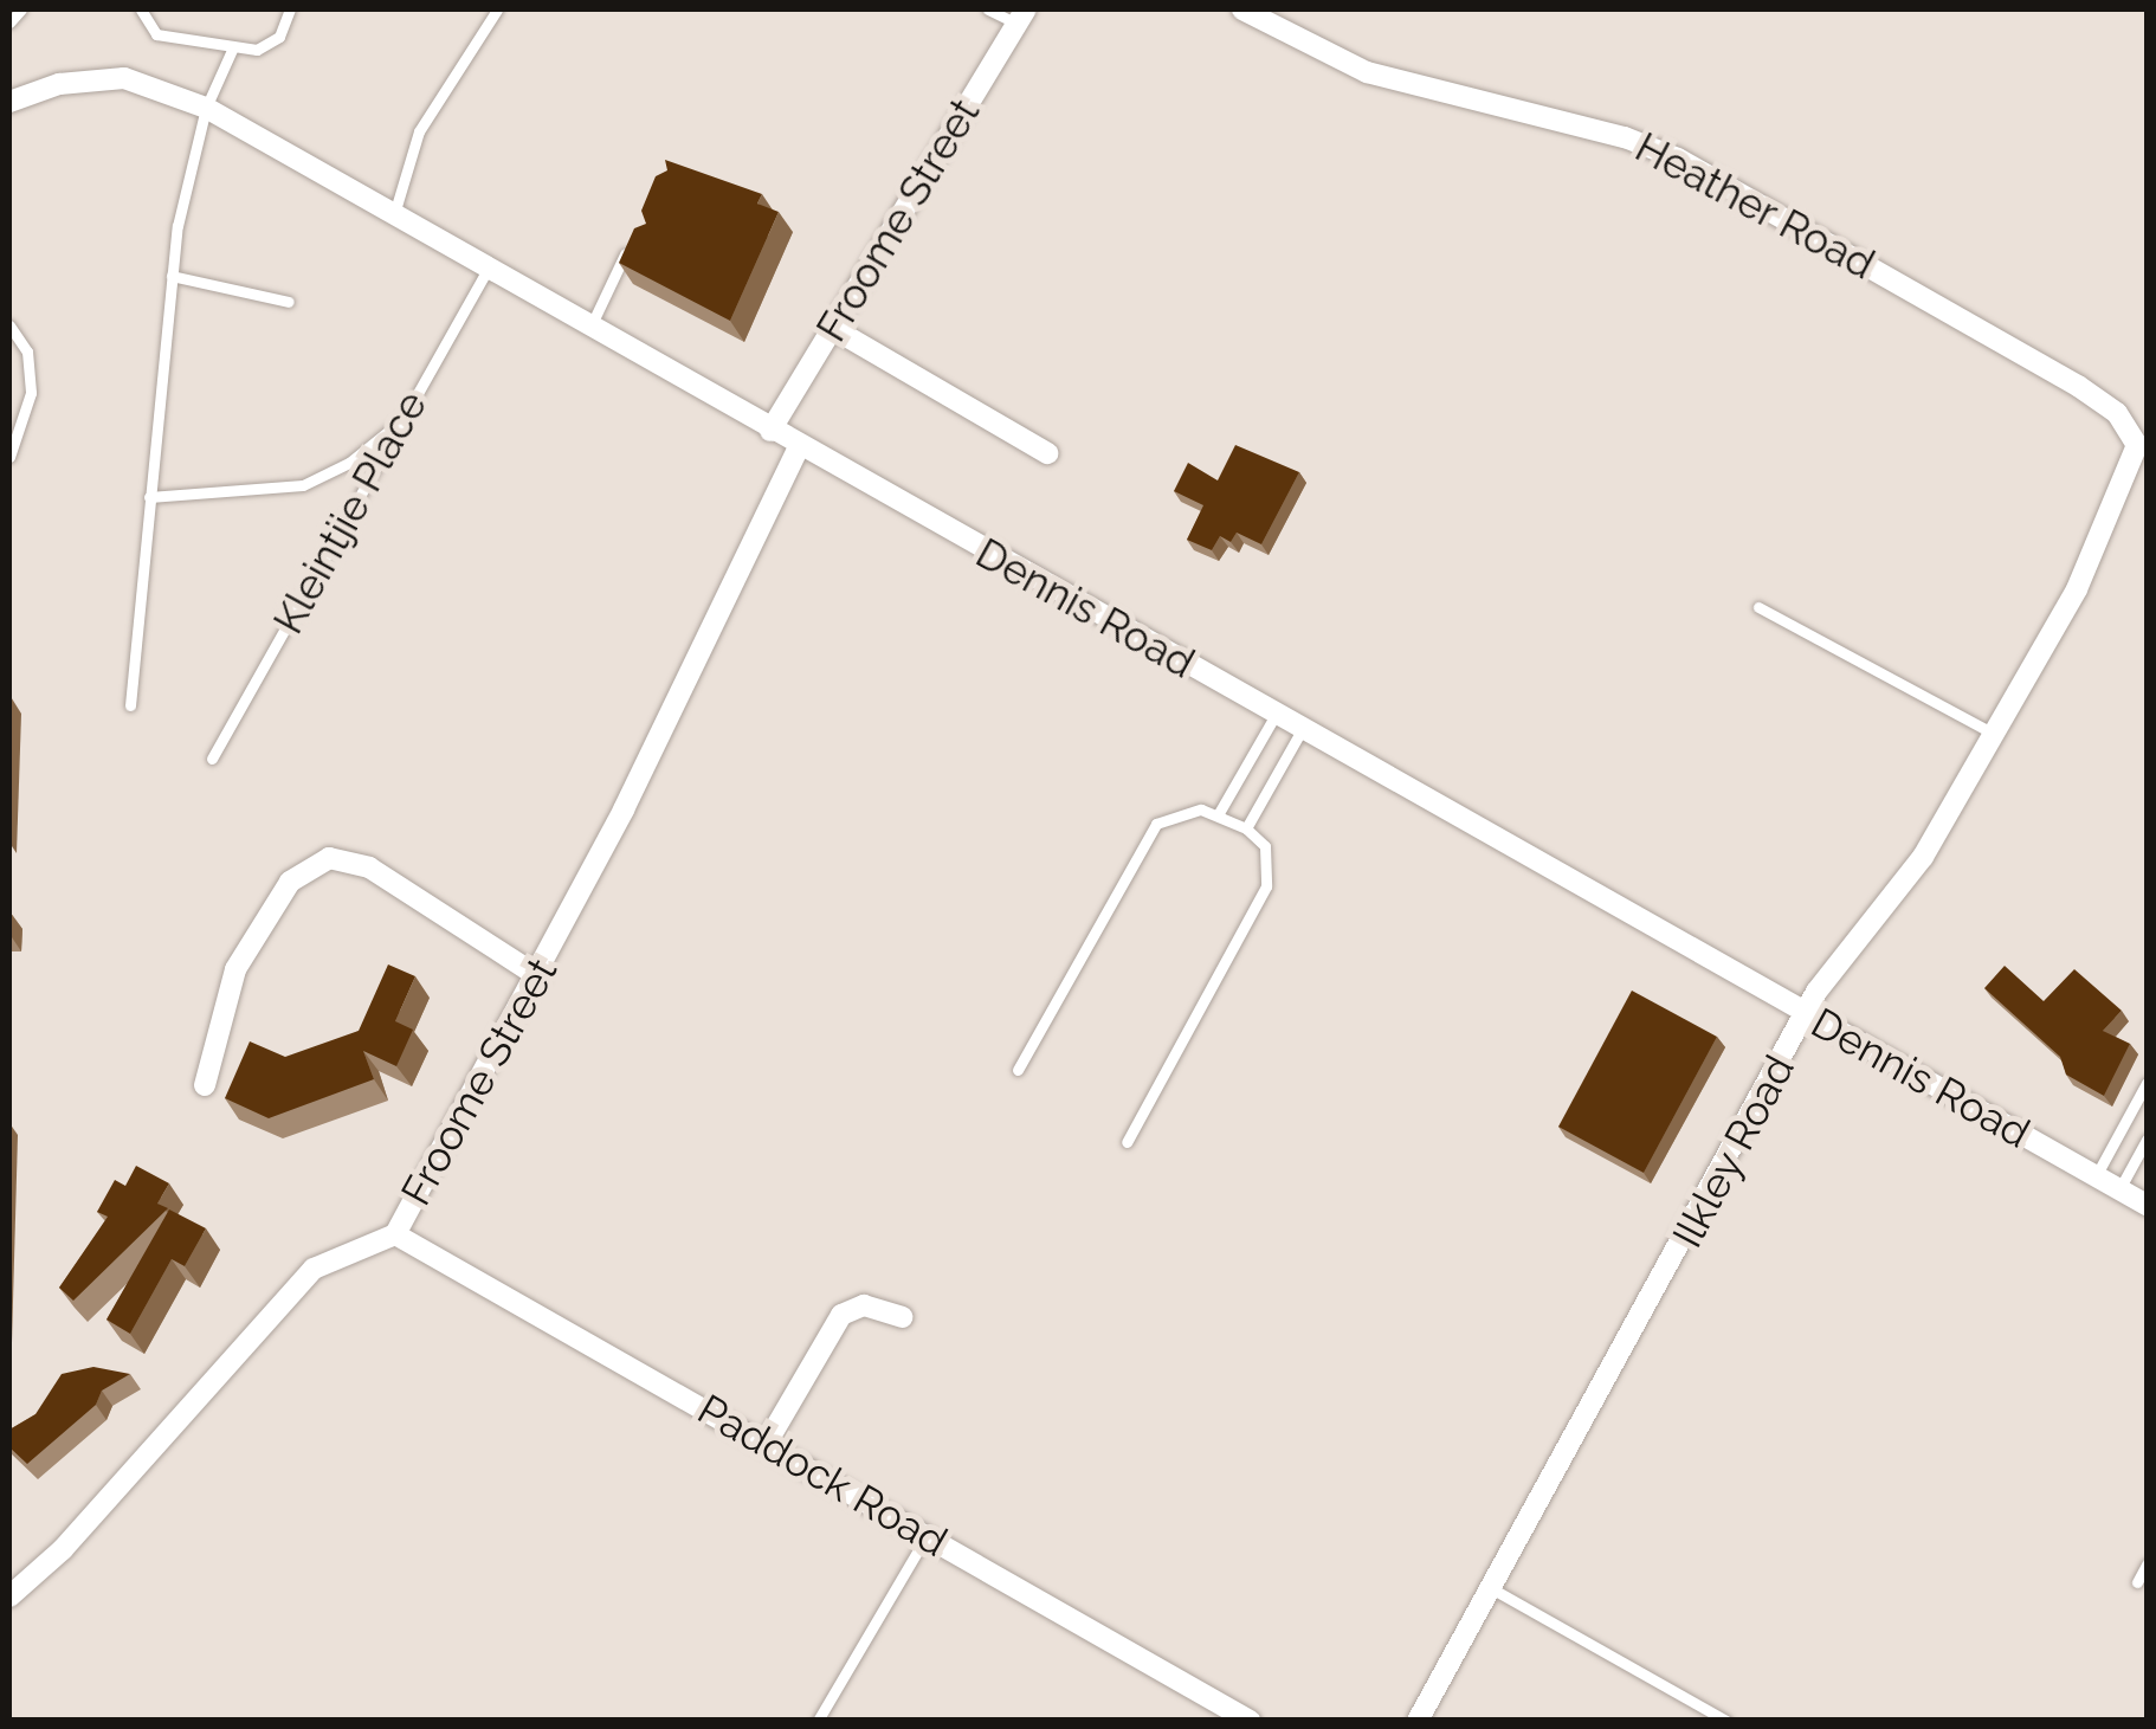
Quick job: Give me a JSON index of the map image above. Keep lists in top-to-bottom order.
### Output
{
  "streets": {
    "street": [
      "Heather Road",
      "Froome Street",
      "Dennis Road",
      "Ilkley Road",
      "Paddock Road"
    ],
    "lane": ["Kleintjie Place"]
  },
  "crossings": [
    ["Heather Road", "Ilkley Road"],
    ["Froome Street", "Dennis Road"],
    ["Froome Street", "Paddock Road"],
    ["Kleintjie Place", "Dennis Road"],
    ["Dennis Road", "Ilkley Road"]
  ]
}
